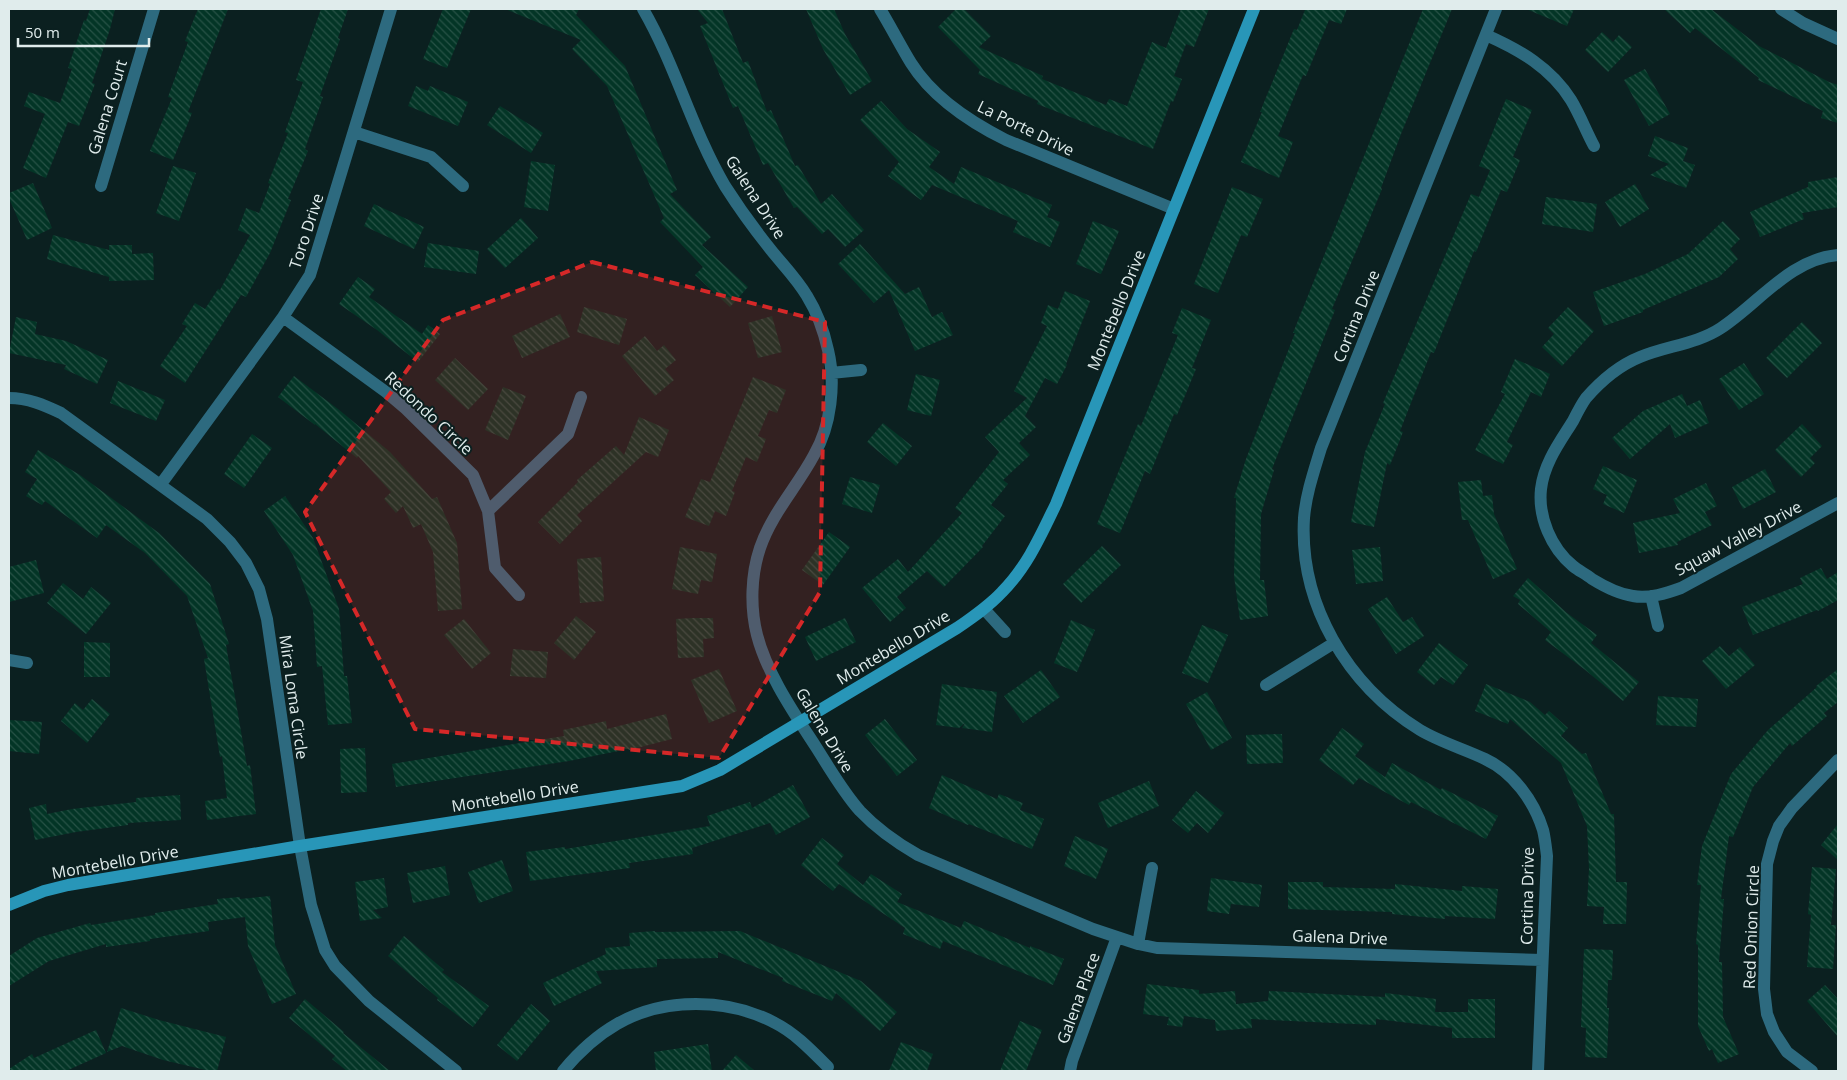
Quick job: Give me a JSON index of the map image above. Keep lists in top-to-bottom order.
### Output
{
  "streets": {
    "street": [
      "Galena Court",
      "La Porte Drive",
      "Galena Drive",
      "Toro Drive",
      "Montebello Drive",
      "Cortina Drive",
      "Redondo Circle",
      "Squaw Valley Drive",
      "Mira Loma Circle",
      "Red Onion Circle",
      "Galena Place"
    ]
  },
  "crossings": [
    ["La Porte Drive", "Montebello Drive"],
    ["Galena Drive", "Montebello Drive"],
    ["Galena Drive", "Cortina Drive"],
    ["Galena Drive", "Galena Place"],
    ["Toro Drive", "Redondo Circle"],
    ["Toro Drive", "Mira Loma Circle"],
    ["Montebello Drive", "Mira Loma Circle"]
  ],
  "scale_bar": "50 m"
}
